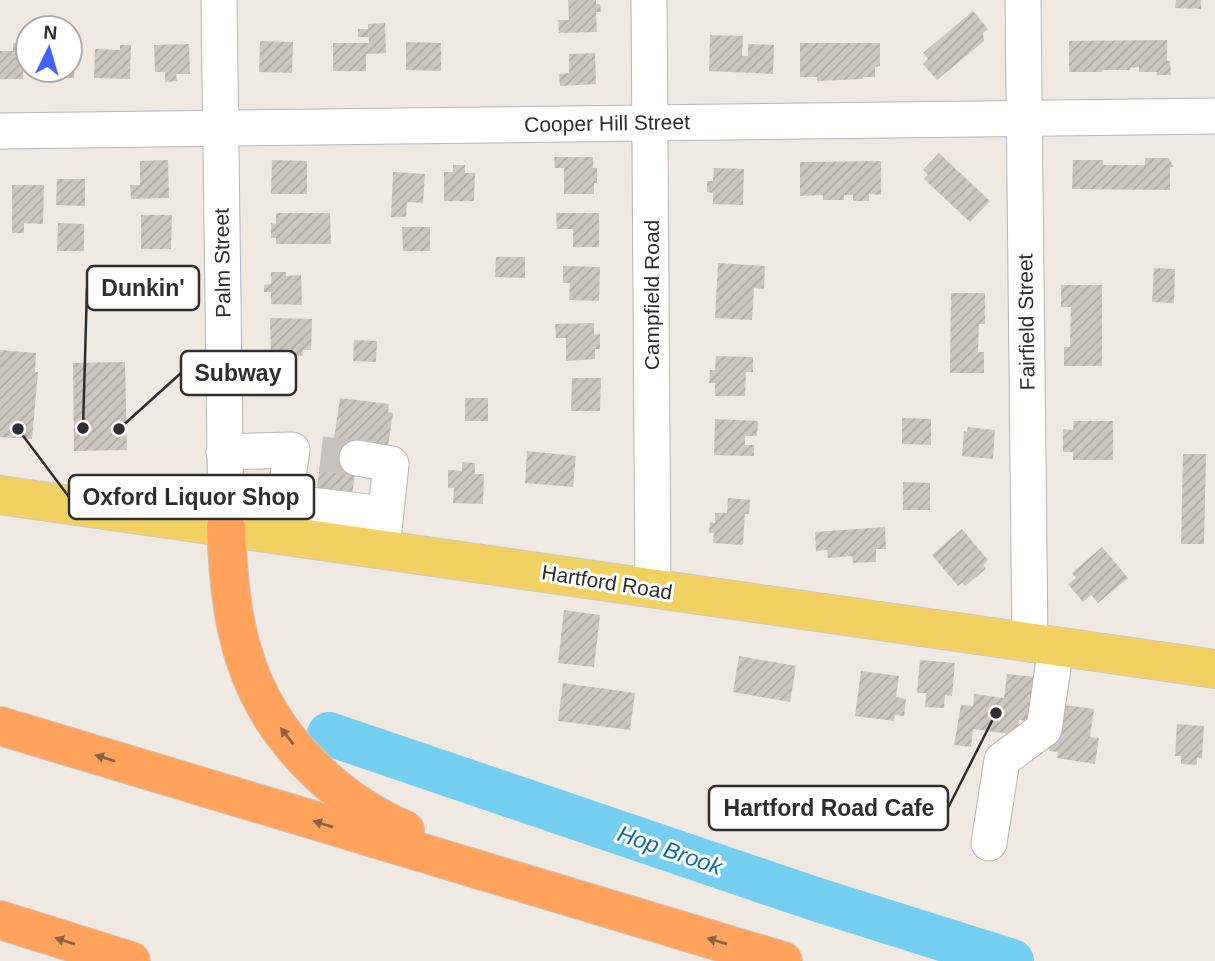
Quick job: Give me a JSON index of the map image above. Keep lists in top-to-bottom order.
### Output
{
  "streets": {
    "main road": ["Hartford Road"],
    "street": [
      "Cooper Hill Street",
      "Palm Street",
      "Campfield Road",
      "Fairfield Street"
    ]
  },
  "crossings": [
    ["Cooper Hill Street", "Palm Street"],
    ["Cooper Hill Street", "Campfield Road"],
    ["Cooper Hill Street", "Fairfield Street"],
    ["Palm Street", "Hartford Road"],
    ["Campfield Road", "Hartford Road"],
    ["Fairfield Street", "Hartford Road"]
  ],
  "water": ["Hop Brook"],
  "places": [
    "Dunkin'",
    "Oxford Liquor Shop",
    "Subway",
    "Hartford Road Cafe"
  ],
  "north": "top"
}
